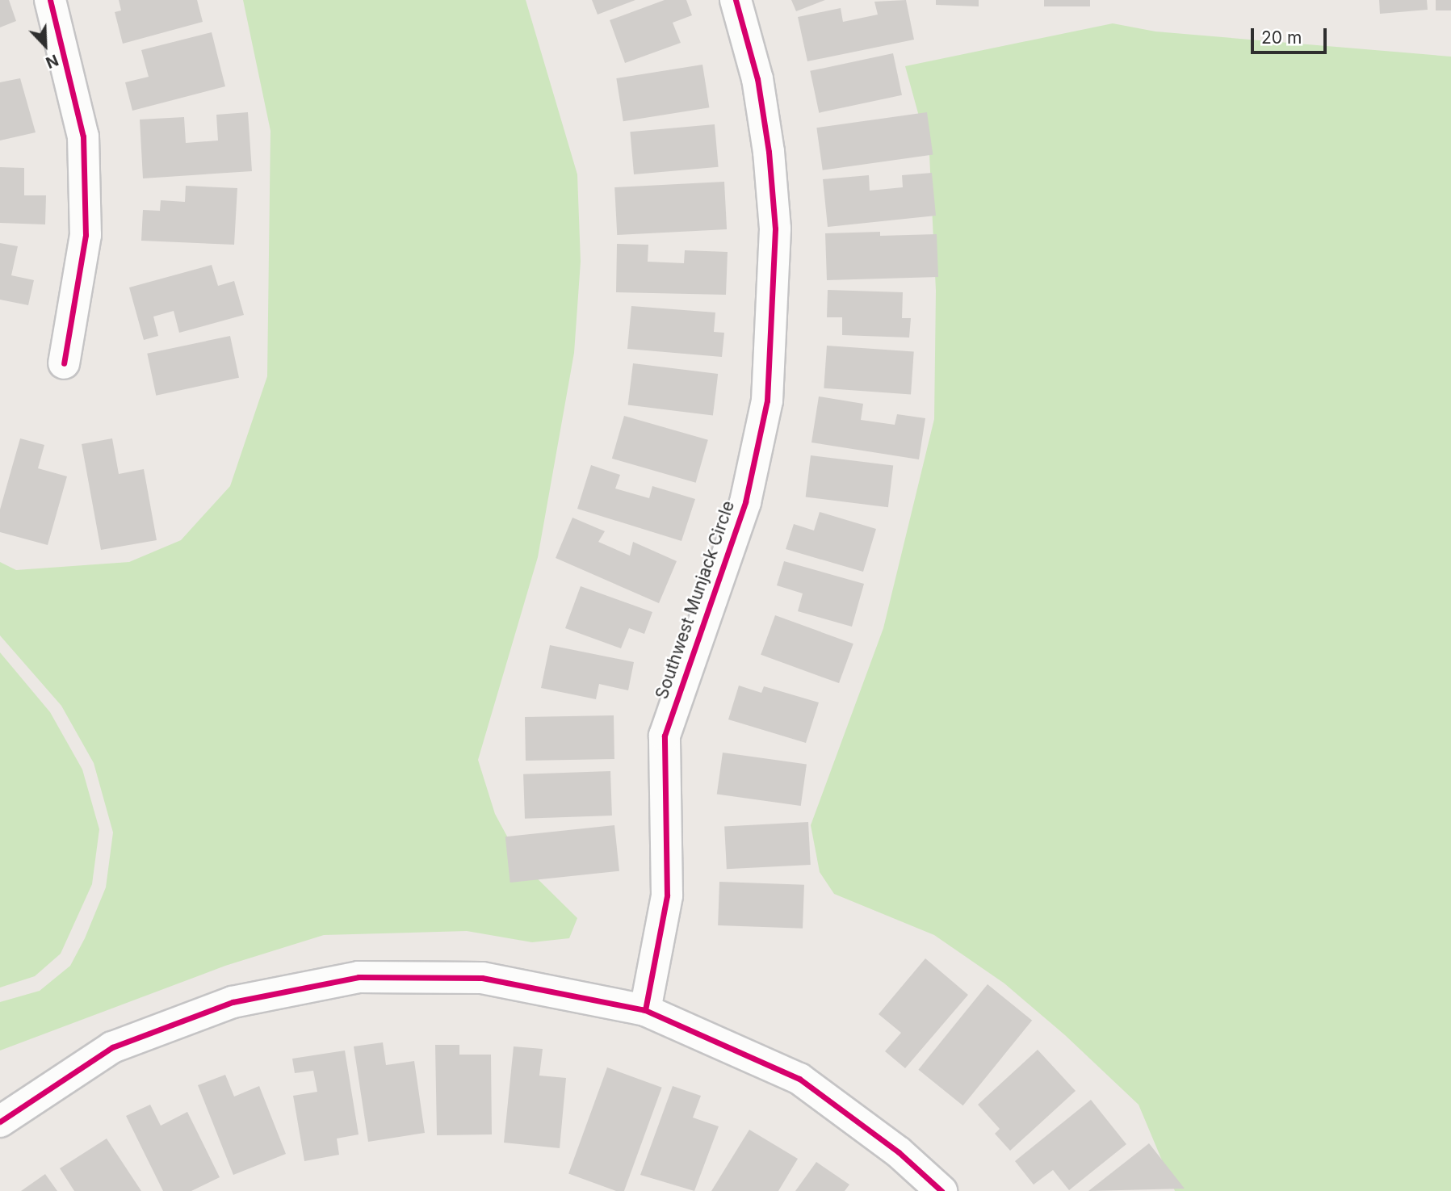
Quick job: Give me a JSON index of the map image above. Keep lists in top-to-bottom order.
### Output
{
  "streets": {
    "street": ["Southwest Munjack Circle"]
  },
  "scale_bar": "20 m",
  "north": "bottom right"
}
